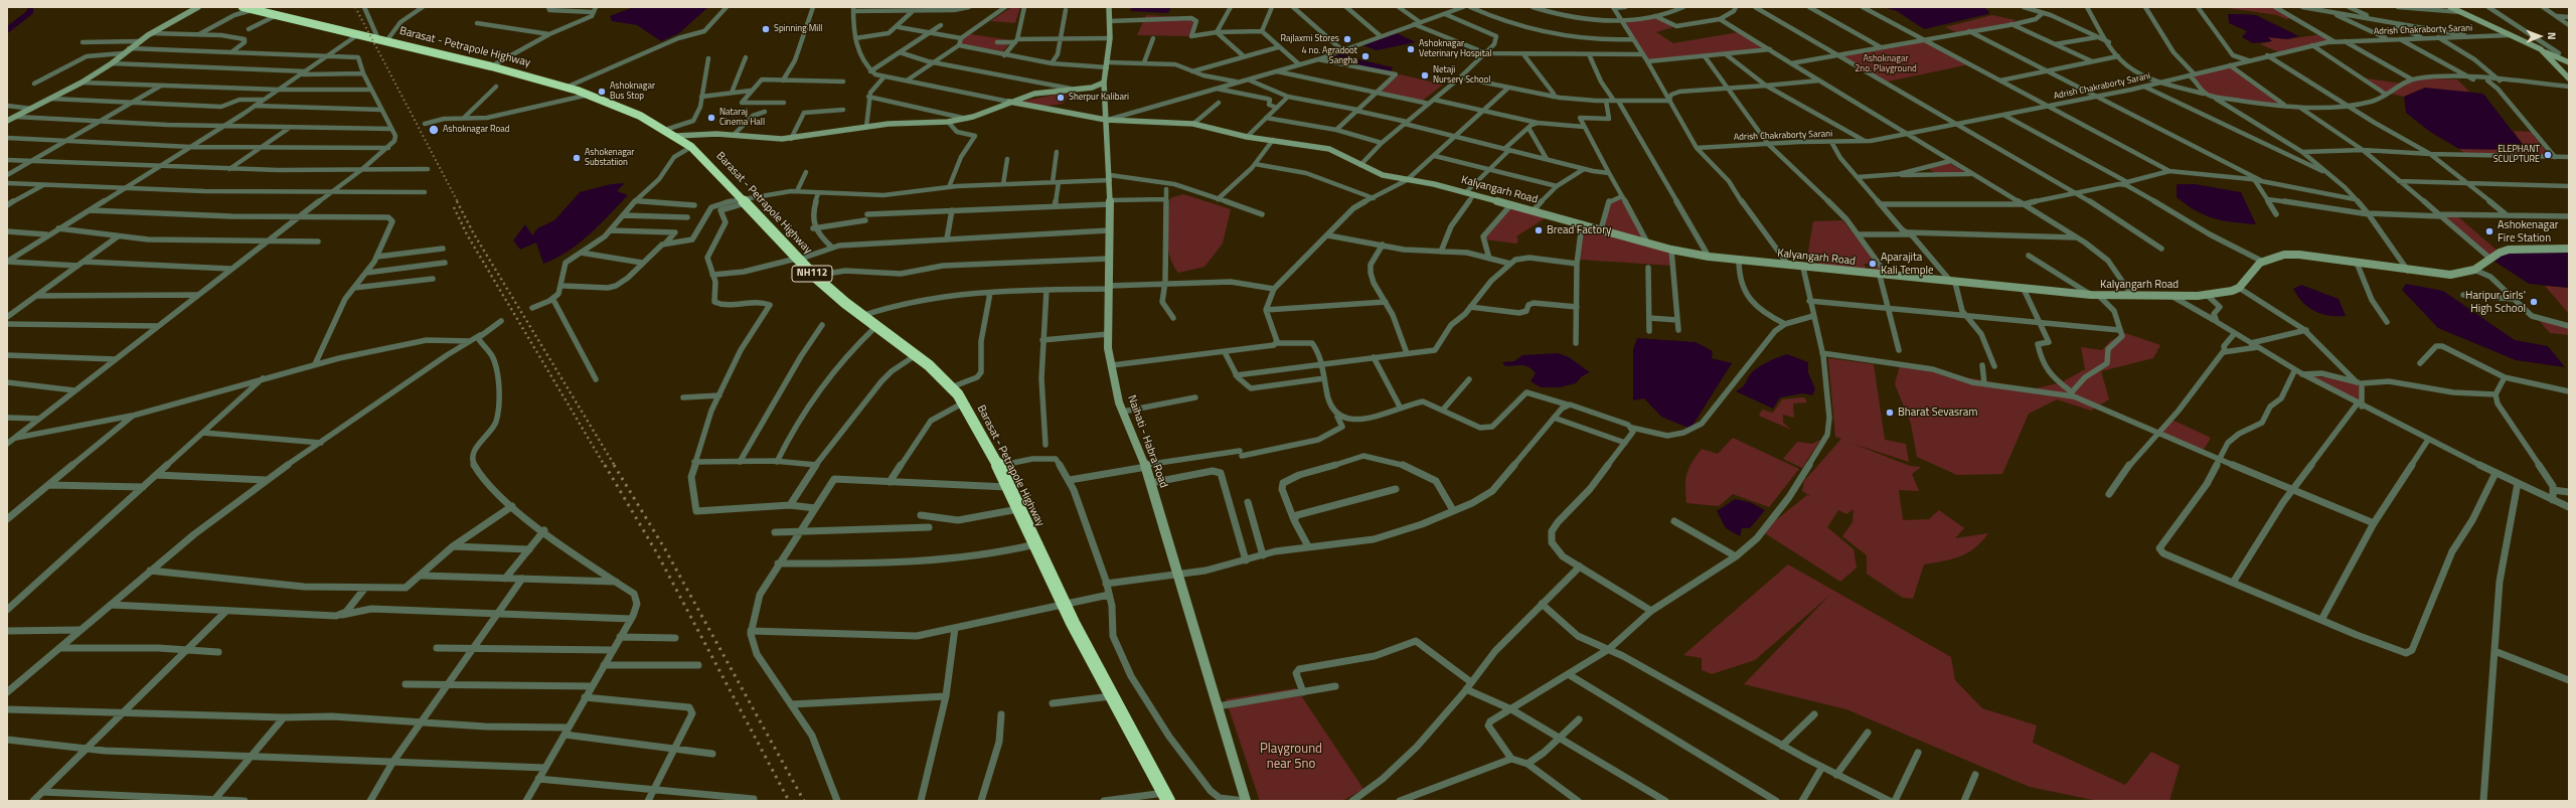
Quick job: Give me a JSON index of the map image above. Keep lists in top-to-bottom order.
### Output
{
  "streets": {
    "highway": ["Barasat - Petrapole Highway", "NH112"],
    "main road": ["Kalyangarh Road", "Naihati - Habra Road"],
    "street": ["Adrish Chakraborty Sarani"]
  },
  "crossings": [
    ["Kalyangarh Road", "Naihati - Habra Road"]
  ],
  "parks": ["Ashoknagar 2no. Playground", "Playground near 5no"],
  "places": [
    "Spinning Mill",
    "Rajlaxmi Stores",
    "Ashoknagar Veterinary Hospital",
    "4 no. Agradoot Sangha",
    "Netaji Nursery School",
    "Ashoknagar Bus Stop",
    "Sherpur Kalibari",
    "Nataraj Cinema Hall",
    "Ashoknagar Road",
    "ELEPHANT SCULPTURE",
    "Ashokenagar Substatiion",
    "Bread Factory",
    "Ashokenagar Fire Station",
    "Aparajita Kali Temple",
    "Haripur Girls' High School",
    "Bharat Sevasram"
  ],
  "north": "right"
}
